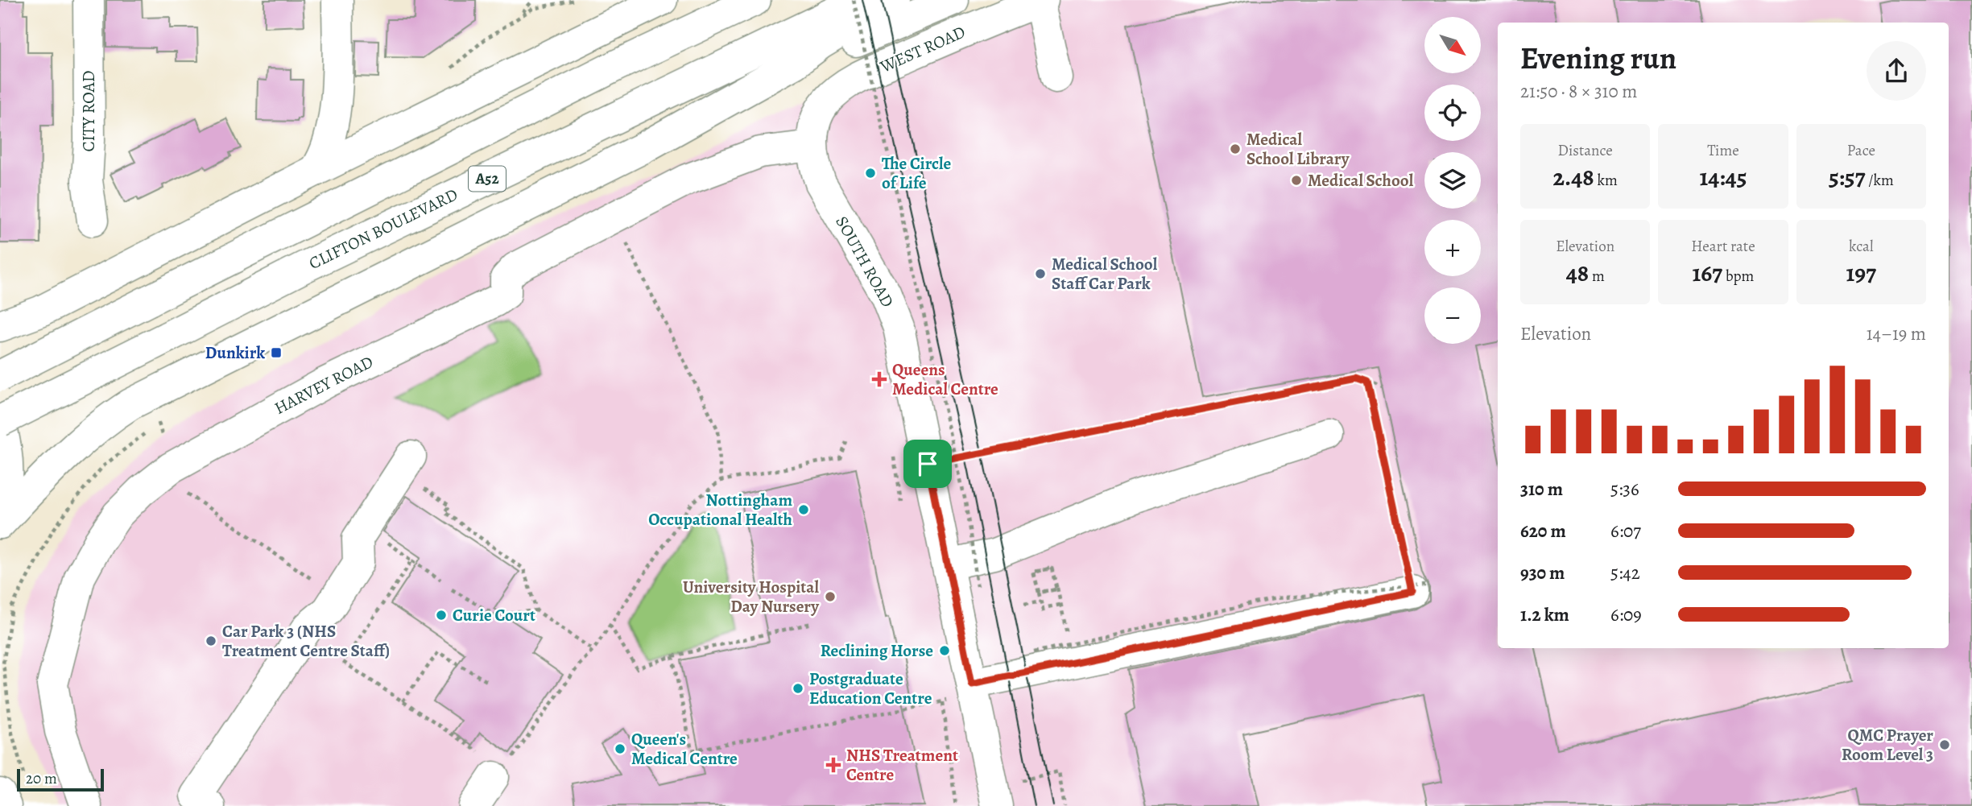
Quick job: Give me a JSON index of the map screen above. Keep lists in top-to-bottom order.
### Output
{
  "streets": {
    "main road": [
      "WEST ROAD",
      "CITY ROAD",
      "A52",
      "CLIFTON BOULEVARD",
      "SOUTH ROAD",
      "HARVEY ROAD"
    ]
  },
  "crossings": [
    ["WEST ROAD", "SOUTH ROAD"],
    ["WEST ROAD", "HARVEY ROAD"],
    ["SOUTH ROAD", "HARVEY ROAD"]
  ],
  "places": {
    "other": [
      "Medical School Library",
      "The Circle of Life",
      "Medical School",
      "Medical School Staff Car Park",
      "Nottingham Occupational Health",
      "University Hospital Day Nursery",
      "Curie Court",
      "Car Park 3 (NHS Treatment Centre Staff)",
      "Reclining Horse",
      "Postgraduate Education Centre",
      "QMC Prayer Room Level 3",
      "Queen's Medical Centre"
    ],
    "transit": ["Dunkirk"],
    "health": ["Queens Medical Centre", "NHS Treatment Centre"]
  },
  "scale_bar": "20 m",
  "north": "bottom right",
  "page": {
    "map_buttons": ["+", "−"],
    "heading": ["Evening run", "21:50 · 8 × 310 m"],
    "stats": [
      ["Distance", "2.48 km"],
      ["Time", "14:45"],
      ["Pace", "5:57 /km"],
      ["Elevation", "48 m"],
      ["Heart rate", "167 bpm"],
      ["kcal", "197"]
    ],
    "chart": ["Elevation", "14–19 m"],
    "list": [
      {
        "name": "310 m",
        "note": "5:36"
      },
      {
        "name": "620 m",
        "note": "6:07"
      },
      {
        "name": "930 m",
        "note": "5:42"
      },
      {
        "name": "1.2 km",
        "note": "6:09"
      }
    ],
    "scale": "20 m"
  }
}
